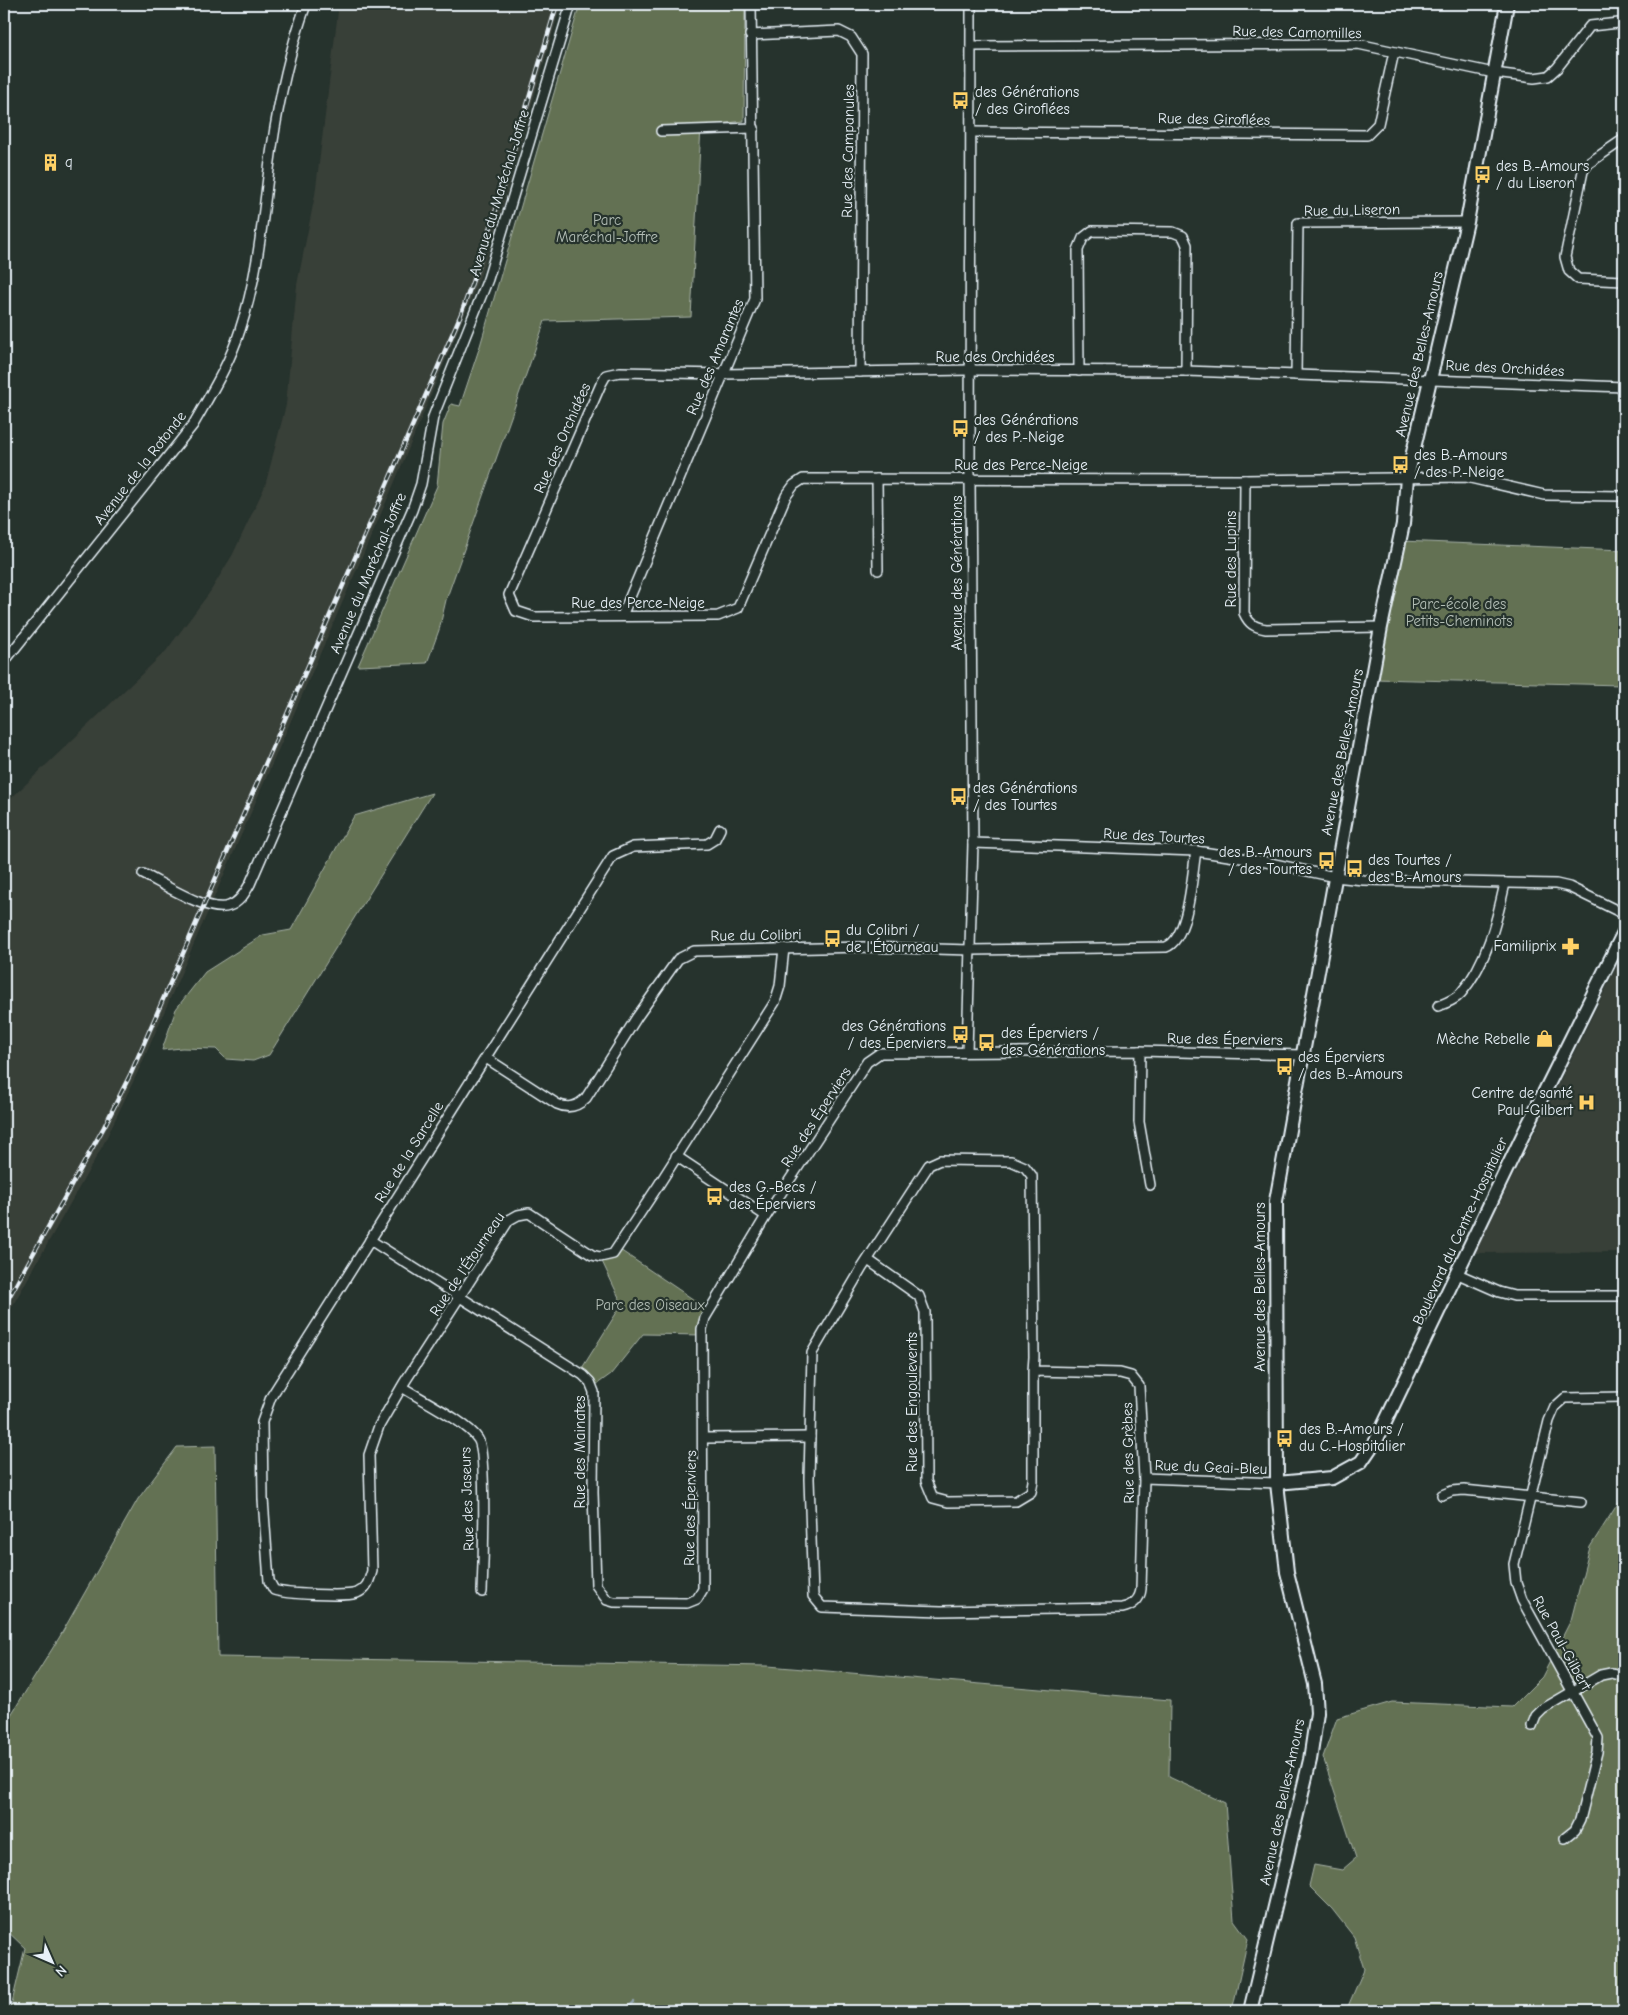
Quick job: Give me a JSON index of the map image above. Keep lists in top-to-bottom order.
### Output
{
  "streets": {
    "street": [
      "Rue des Camomilles",
      "Rue des Giroflées",
      "Rue des Campanules",
      "Avenue du Maréchal-Joffre",
      "Rue du Liseron",
      "Avenue des Belles-Amours",
      "Rue des Amarantes",
      "Rue des Orchidées",
      "Rue des Perce-Neige",
      "Avenue de la Rotonde",
      "Rue des Lupins",
      "Avenue des Générations",
      "Rue des Tourtes",
      "Rue du Colibri",
      "Rue des Éperviers",
      "Rue de la Sarcelle",
      "Boulevard du Centre-Hospitalier",
      "Rue de l'Étourneau",
      "Rue des Engoulevents",
      "Rue des Mainates",
      "Rue des Grèbes",
      "Rue du Geai-Bleu",
      "Rue des Jaseurs",
      "Rue Paul-Gilbert"
    ]
  },
  "crossings": [
    ["Rue des Camomilles", "Rue des Giroflées"],
    ["Rue des Camomilles", "Avenue des Belles-Amours"],
    ["Rue des Camomilles", "Avenue des Générations"],
    ["Rue des Giroflées", "Avenue des Générations"],
    ["Rue des Campanules", "Rue des Amarantes"],
    ["Rue des Campanules", "Rue des Orchidées"],
    ["Rue du Liseron", "Avenue des Belles-Amours"],
    ["Rue du Liseron", "Rue des Orchidées"],
    ["Avenue des Belles-Amours", "Rue des Orchidées"],
    ["Avenue des Belles-Amours", "Rue des Perce-Neige"],
    ["Avenue des Belles-Amours", "Rue des Lupins"],
    ["Avenue des Belles-Amours", "Rue des Tourtes"],
    ["Avenue des Belles-Amours", "Rue des Éperviers"],
    ["Avenue des Belles-Amours", "Boulevard du Centre-Hospitalier"],
    ["Avenue des Belles-Amours", "Rue du Geai-Bleu"],
    ["Rue des Amarantes", "Rue des Orchidées"],
    ["Rue des Amarantes", "Rue des Perce-Neige"],
    ["Rue des Orchidées", "Rue des Perce-Neige"],
    ["Rue des Orchidées", "Avenue des Générations"],
    ["Rue des Perce-Neige", "Rue des Lupins"],
    ["Rue des Perce-Neige", "Avenue des Générations"],
    ["Avenue des Générations", "Rue des Tourtes"],
    ["Avenue des Générations", "Rue du Colibri"],
    ["Avenue des Générations", "Rue des Éperviers"],
    ["Rue des Tourtes", "Rue du Colibri"],
    ["Rue du Colibri", "Rue de la Sarcelle"],
    ["Rue du Colibri", "Rue de l'Étourneau"],
    ["Rue des Éperviers", "Rue des Mainates"],
    ["Rue de la Sarcelle", "Rue de l'Étourneau"],
    ["Rue de la Sarcelle", "Rue des Mainates"],
    ["Boulevard du Centre-Hospitalier", "Rue du Geai-Bleu"],
    ["Rue de l'Étourneau", "Rue des Mainates"],
    ["Rue de l'Étourneau", "Rue des Jaseurs"],
    ["Rue des Engoulevents", "Rue des Grèbes"],
    ["Rue des Grèbes", "Rue du Geai-Bleu"]
  ],
  "parks": ["Parc Maréchal-Joffre", "Parc-école des Petits-Cheminots", "Parc des Oiseaux"],
  "places": {
    "bus stop": [
      "des Générations / des Giroflées",
      "des B.-Amours / du Liseron",
      "des Générations / des P.-Neige",
      "des B.-Amours / des P.-Neige",
      "des Générations / des Tourtes",
      "des B.-Amours / des Tourtes",
      "des Tourtes / des B.-Amours",
      "du Colibri / de l'Étourneau",
      "des Générations / des Éperviers",
      "des Éperviers / des Générations",
      "des Éperviers / des B.-Amours",
      "des G.-Becs / des Éperviers",
      "des B.-Amours / du C.-Hospitalier"
    ],
    "building": ["q"],
    "pharmacy": ["Familiprix"],
    "shop": ["Mèche Rebelle"],
    "hospital": ["Centre de santé Paul-Gilbert"]
  },
  "north": "bottom right"
}
